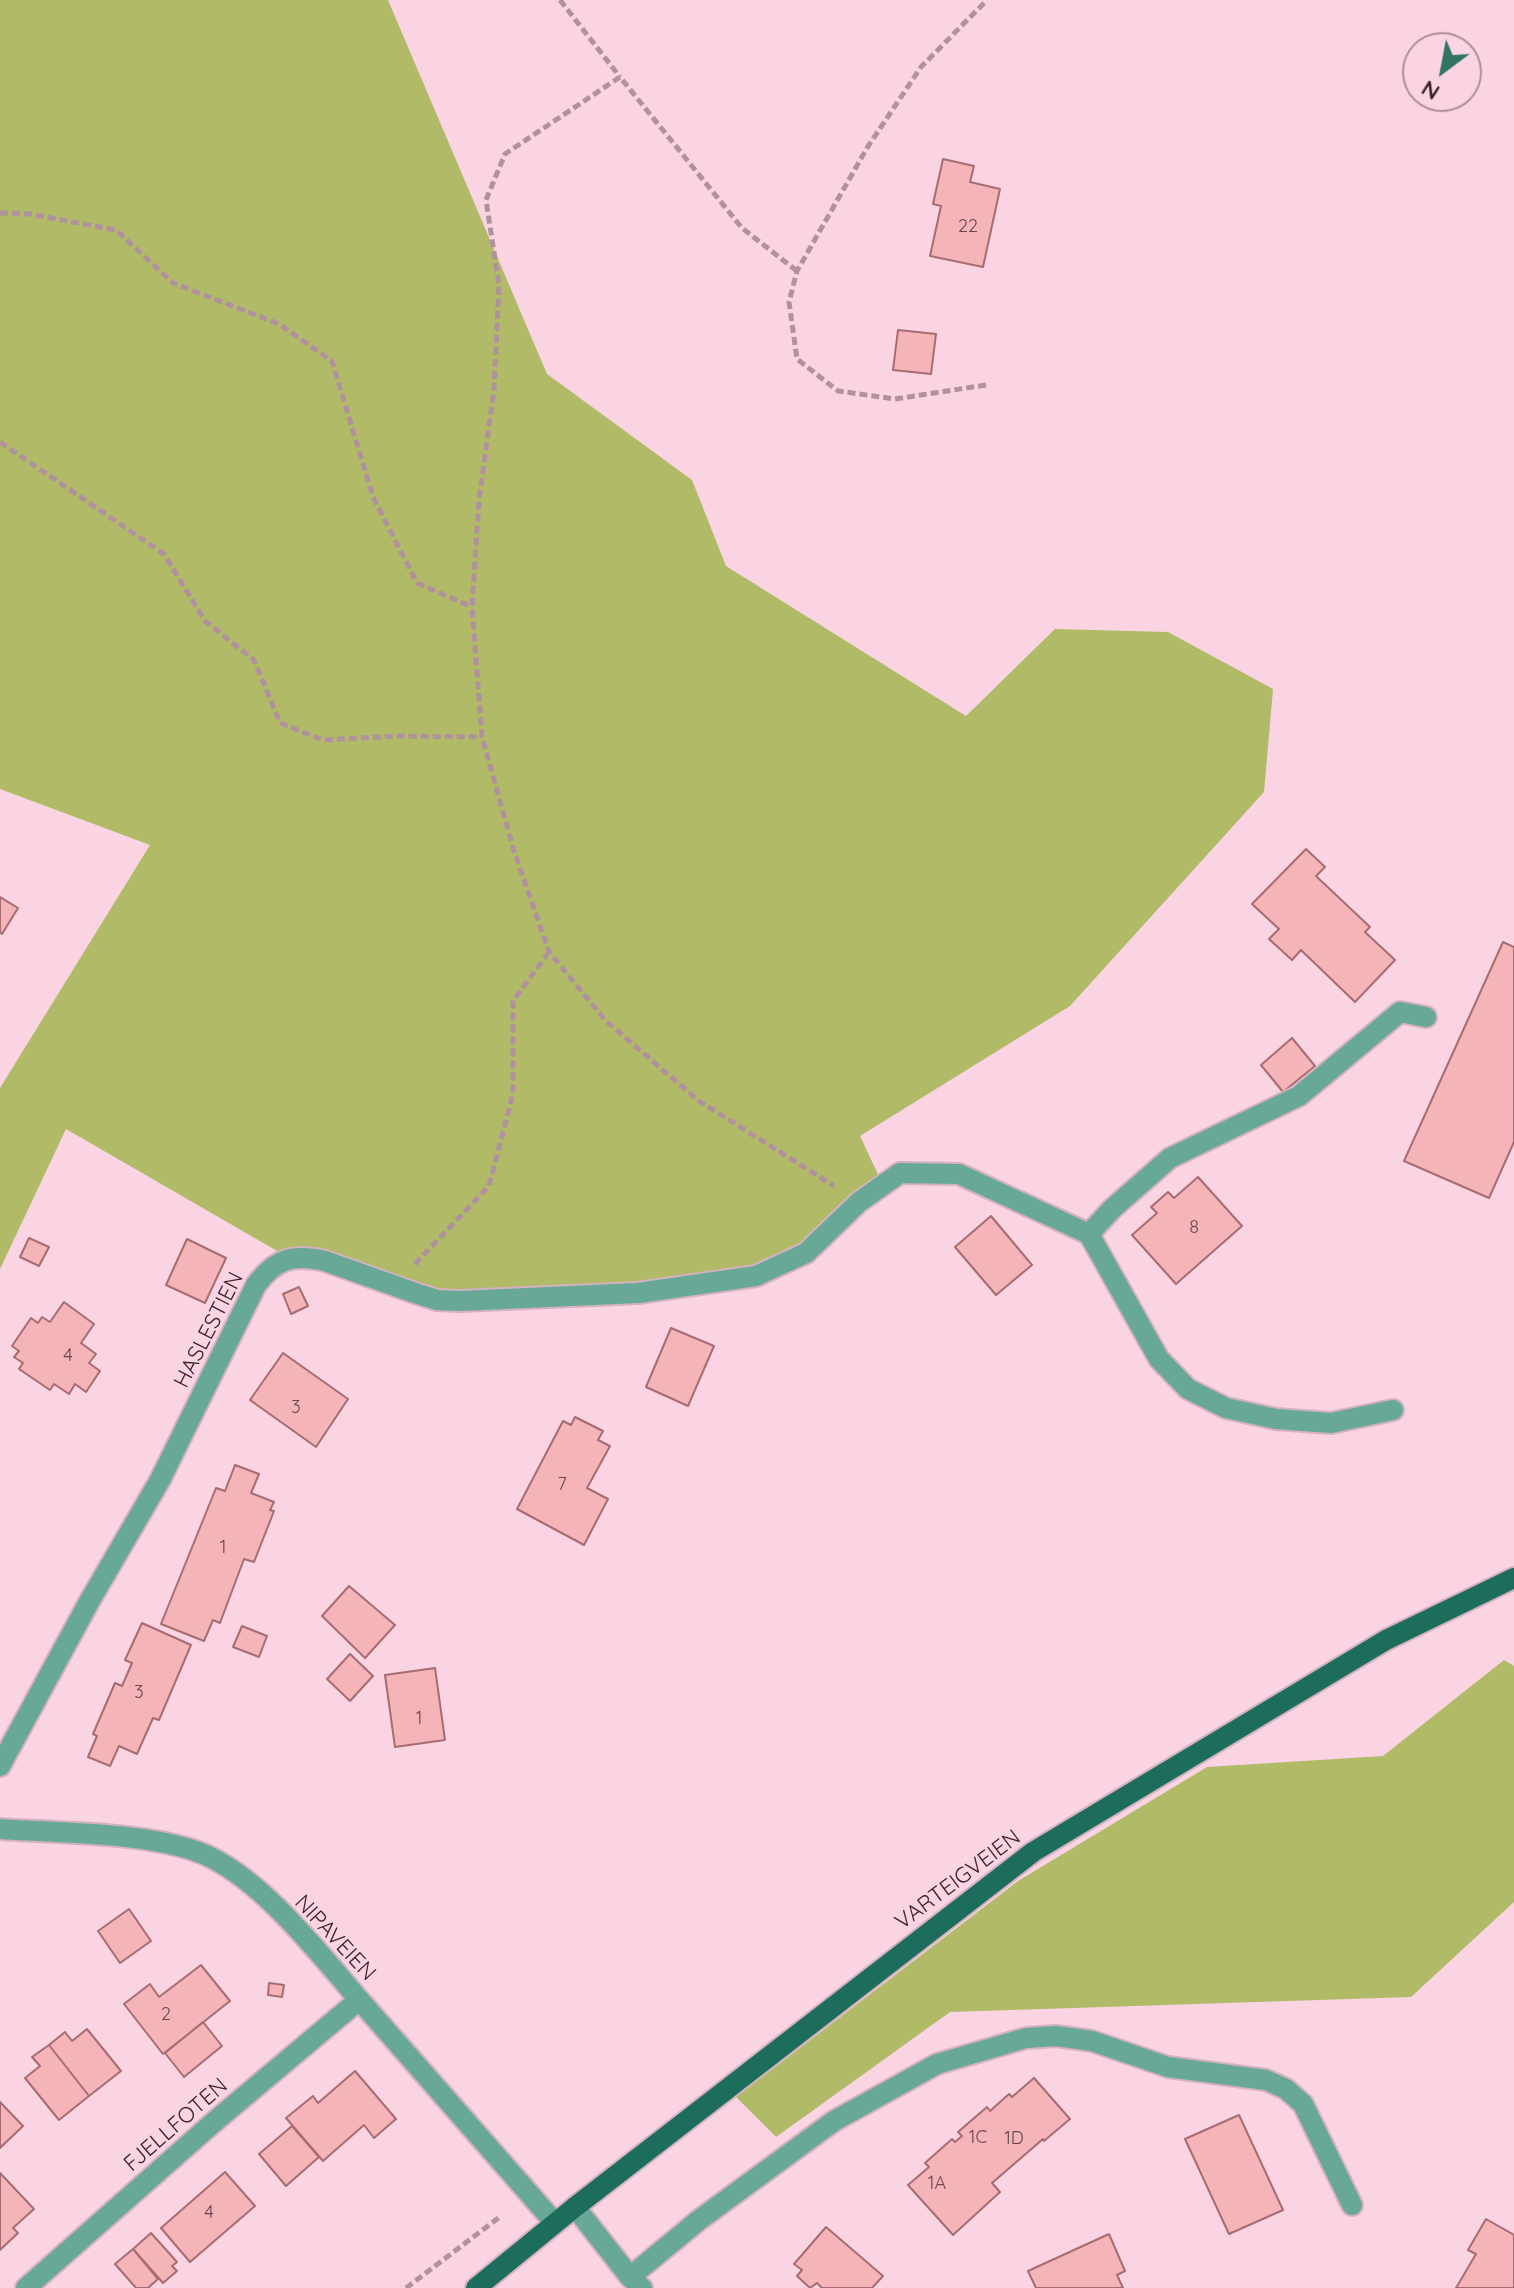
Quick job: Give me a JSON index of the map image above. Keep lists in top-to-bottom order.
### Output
{
  "streets": {
    "main road": ["VARTEIGVEIEN"],
    "street": ["HASLESTIEN", "NIPAVEIEN", "FJELLFOTEN"]
  },
  "crossings": [
    ["VARTEIGVEIEN", "NIPAVEIEN"],
    ["NIPAVEIEN", "FJELLFOTEN"]
  ],
  "house_numbers": [
    "22",
    "8",
    "4",
    "3",
    "7",
    "1",
    "3",
    "1",
    "2",
    "1C",
    "1D",
    "1A",
    "4"
  ],
  "north": "bottom left"
}
